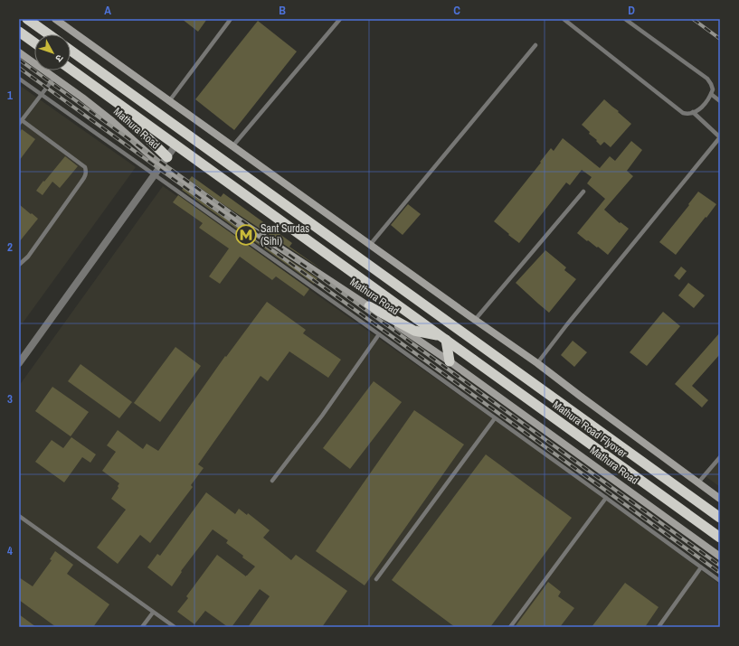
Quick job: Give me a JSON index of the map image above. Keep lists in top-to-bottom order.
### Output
{
  "streets": {
    "highway": ["Mathura Road", "Mathura Road Flyover"]
  },
  "crossings": [
    ["Mathura Road", "Mathura Road Flyover"]
  ],
  "places": {
    "metro station": ["Sant Surdas (Sihi)"]
  },
  "north": "bottom right",
  "grid": {
    "columns": [
      "A",
      "B",
      "C",
      "D"
    ],
    "rows": [
      "1",
      "2",
      "3",
      "4"
    ]
  }
}
